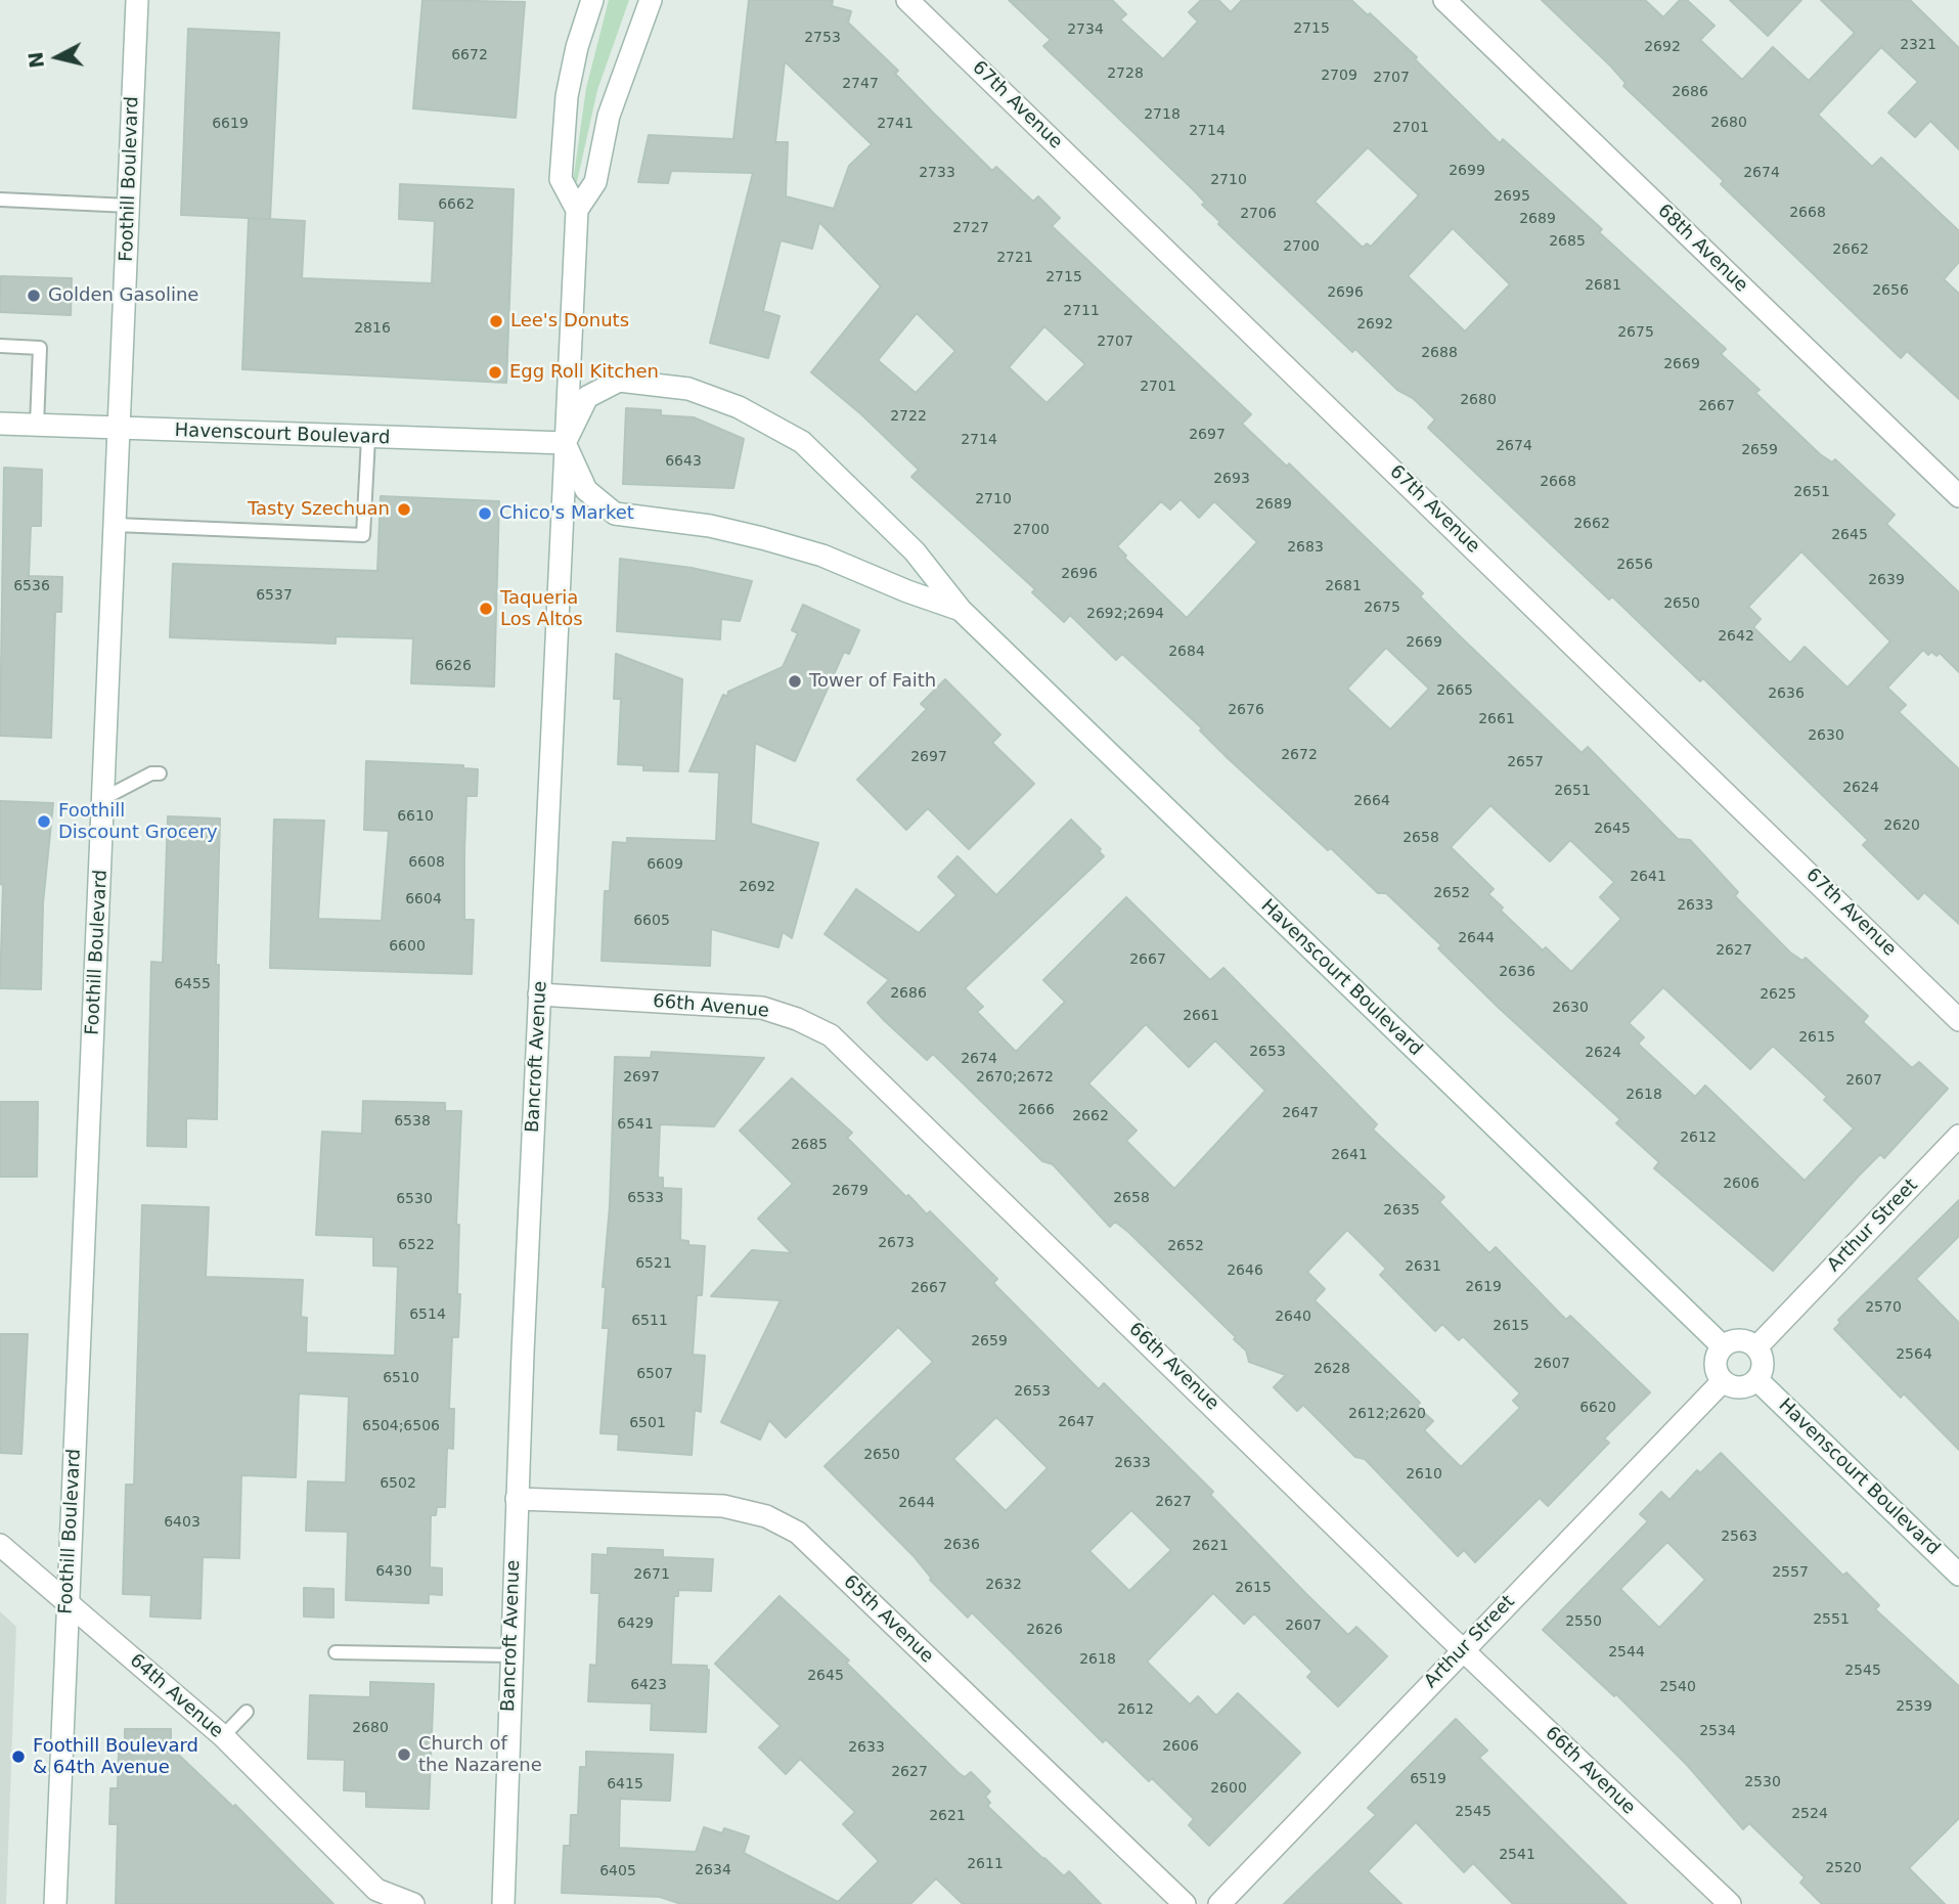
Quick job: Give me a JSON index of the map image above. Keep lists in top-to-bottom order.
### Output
{
  "streets": {
    "street": [
      "67th Avenue",
      "Foothill Boulevard",
      "68th Avenue",
      "Havenscourt Boulevard",
      "66th Avenue",
      "Bancroft Avenue",
      "Arthur Street",
      "65th Avenue",
      "64th Avenue"
    ]
  },
  "crossings": [
    ["Foothill Boulevard", "Havenscourt Boulevard"],
    ["Foothill Boulevard", "64th Avenue"],
    ["Havenscourt Boulevard", "Bancroft Avenue"],
    ["Havenscourt Boulevard", "Arthur Street"],
    ["66th Avenue", "Bancroft Avenue"],
    ["66th Avenue", "Arthur Street"],
    ["Bancroft Avenue", "65th Avenue"]
  ],
  "places": [
    "Golden Gasoline",
    "Lee's Donuts",
    "Egg Roll Kitchen",
    "Tasty Szechuan",
    "Chico's Market",
    "Taqueria Los Altos",
    "Tower of Faith",
    "Foothill Discount Grocery",
    "Church of the Nazarene",
    "Foothill Boulevard & 64th Avenue"
  ],
  "house_numbers": [
    "2715",
    "2734",
    "2753",
    "2321",
    "2692",
    "6672",
    "2728",
    "2709",
    "2707",
    "2747",
    "2686",
    "2718",
    "2680",
    "6619",
    "2741",
    "2701",
    "2714",
    "2699",
    "2733",
    "2674",
    "2710",
    "2695",
    "6662",
    "2668",
    "2706",
    "2689",
    "2727",
    "2685",
    "2700",
    "2662",
    "2721",
    "2715",
    "2681",
    "2656",
    "2696",
    "2711",
    "2692",
    "2816",
    "2675",
    "2707",
    "2688",
    "2669",
    "2701",
    "2680",
    "2667",
    "2722",
    "2697",
    "2714",
    "2674",
    "2659",
    "6643",
    "2693",
    "2668",
    "2651",
    "2710",
    "2689",
    "2662",
    "2700",
    "2645",
    "2683",
    "2656",
    "2696",
    "2639",
    "6536",
    "2681",
    "6537",
    "2650",
    "2675",
    "2692;2694",
    "2642",
    "2669",
    "2684",
    "6626",
    "2665",
    "2636",
    "2676",
    "2661",
    "2630",
    "2672",
    "2697",
    "2657",
    "2624",
    "2651",
    "2664",
    "6610",
    "2620",
    "2645",
    "2658",
    "6608",
    "6609",
    "2641",
    "2692",
    "2652",
    "6604",
    "2633",
    "6605",
    "2644",
    "6600",
    "2627",
    "2667",
    "2636",
    "6455",
    "2686",
    "2625",
    "2630",
    "2661",
    "2615",
    "2653",
    "2624",
    "2674",
    "2697",
    "2670;2672",
    "2607",
    "2618",
    "2666",
    "2647",
    "2662",
    "6538",
    "6541",
    "2612",
    "2685",
    "2641",
    "2606",
    "2679",
    "6533",
    "2658",
    "6530",
    "2635",
    "2673",
    "6522",
    "2652",
    "6521",
    "2631",
    "2646",
    "2619",
    "2667",
    "2570",
    "6514",
    "2640",
    "6511",
    "2615",
    "2659",
    "2564",
    "2607",
    "2628",
    "6507",
    "6510",
    "2653",
    "6620",
    "2612;2620",
    "2647",
    "6501",
    "6504;6506",
    "2650",
    "2633",
    "2610",
    "6502",
    "2627",
    "2644",
    "6403",
    "2563",
    "2636",
    "2621",
    "6430",
    "2557",
    "2671",
    "2632",
    "2615",
    "2551",
    "2550",
    "6429",
    "2607",
    "2626",
    "2544",
    "2618",
    "2545",
    "2645",
    "6423",
    "2540",
    "2539",
    "2612",
    "2680",
    "2534",
    "2606",
    "2633",
    "2627",
    "6519",
    "2530",
    "6415",
    "2600",
    "2545",
    "2524",
    "2621",
    "2541",
    "2611",
    "2520",
    "2634",
    "6405"
  ],
  "north": "left"
}
